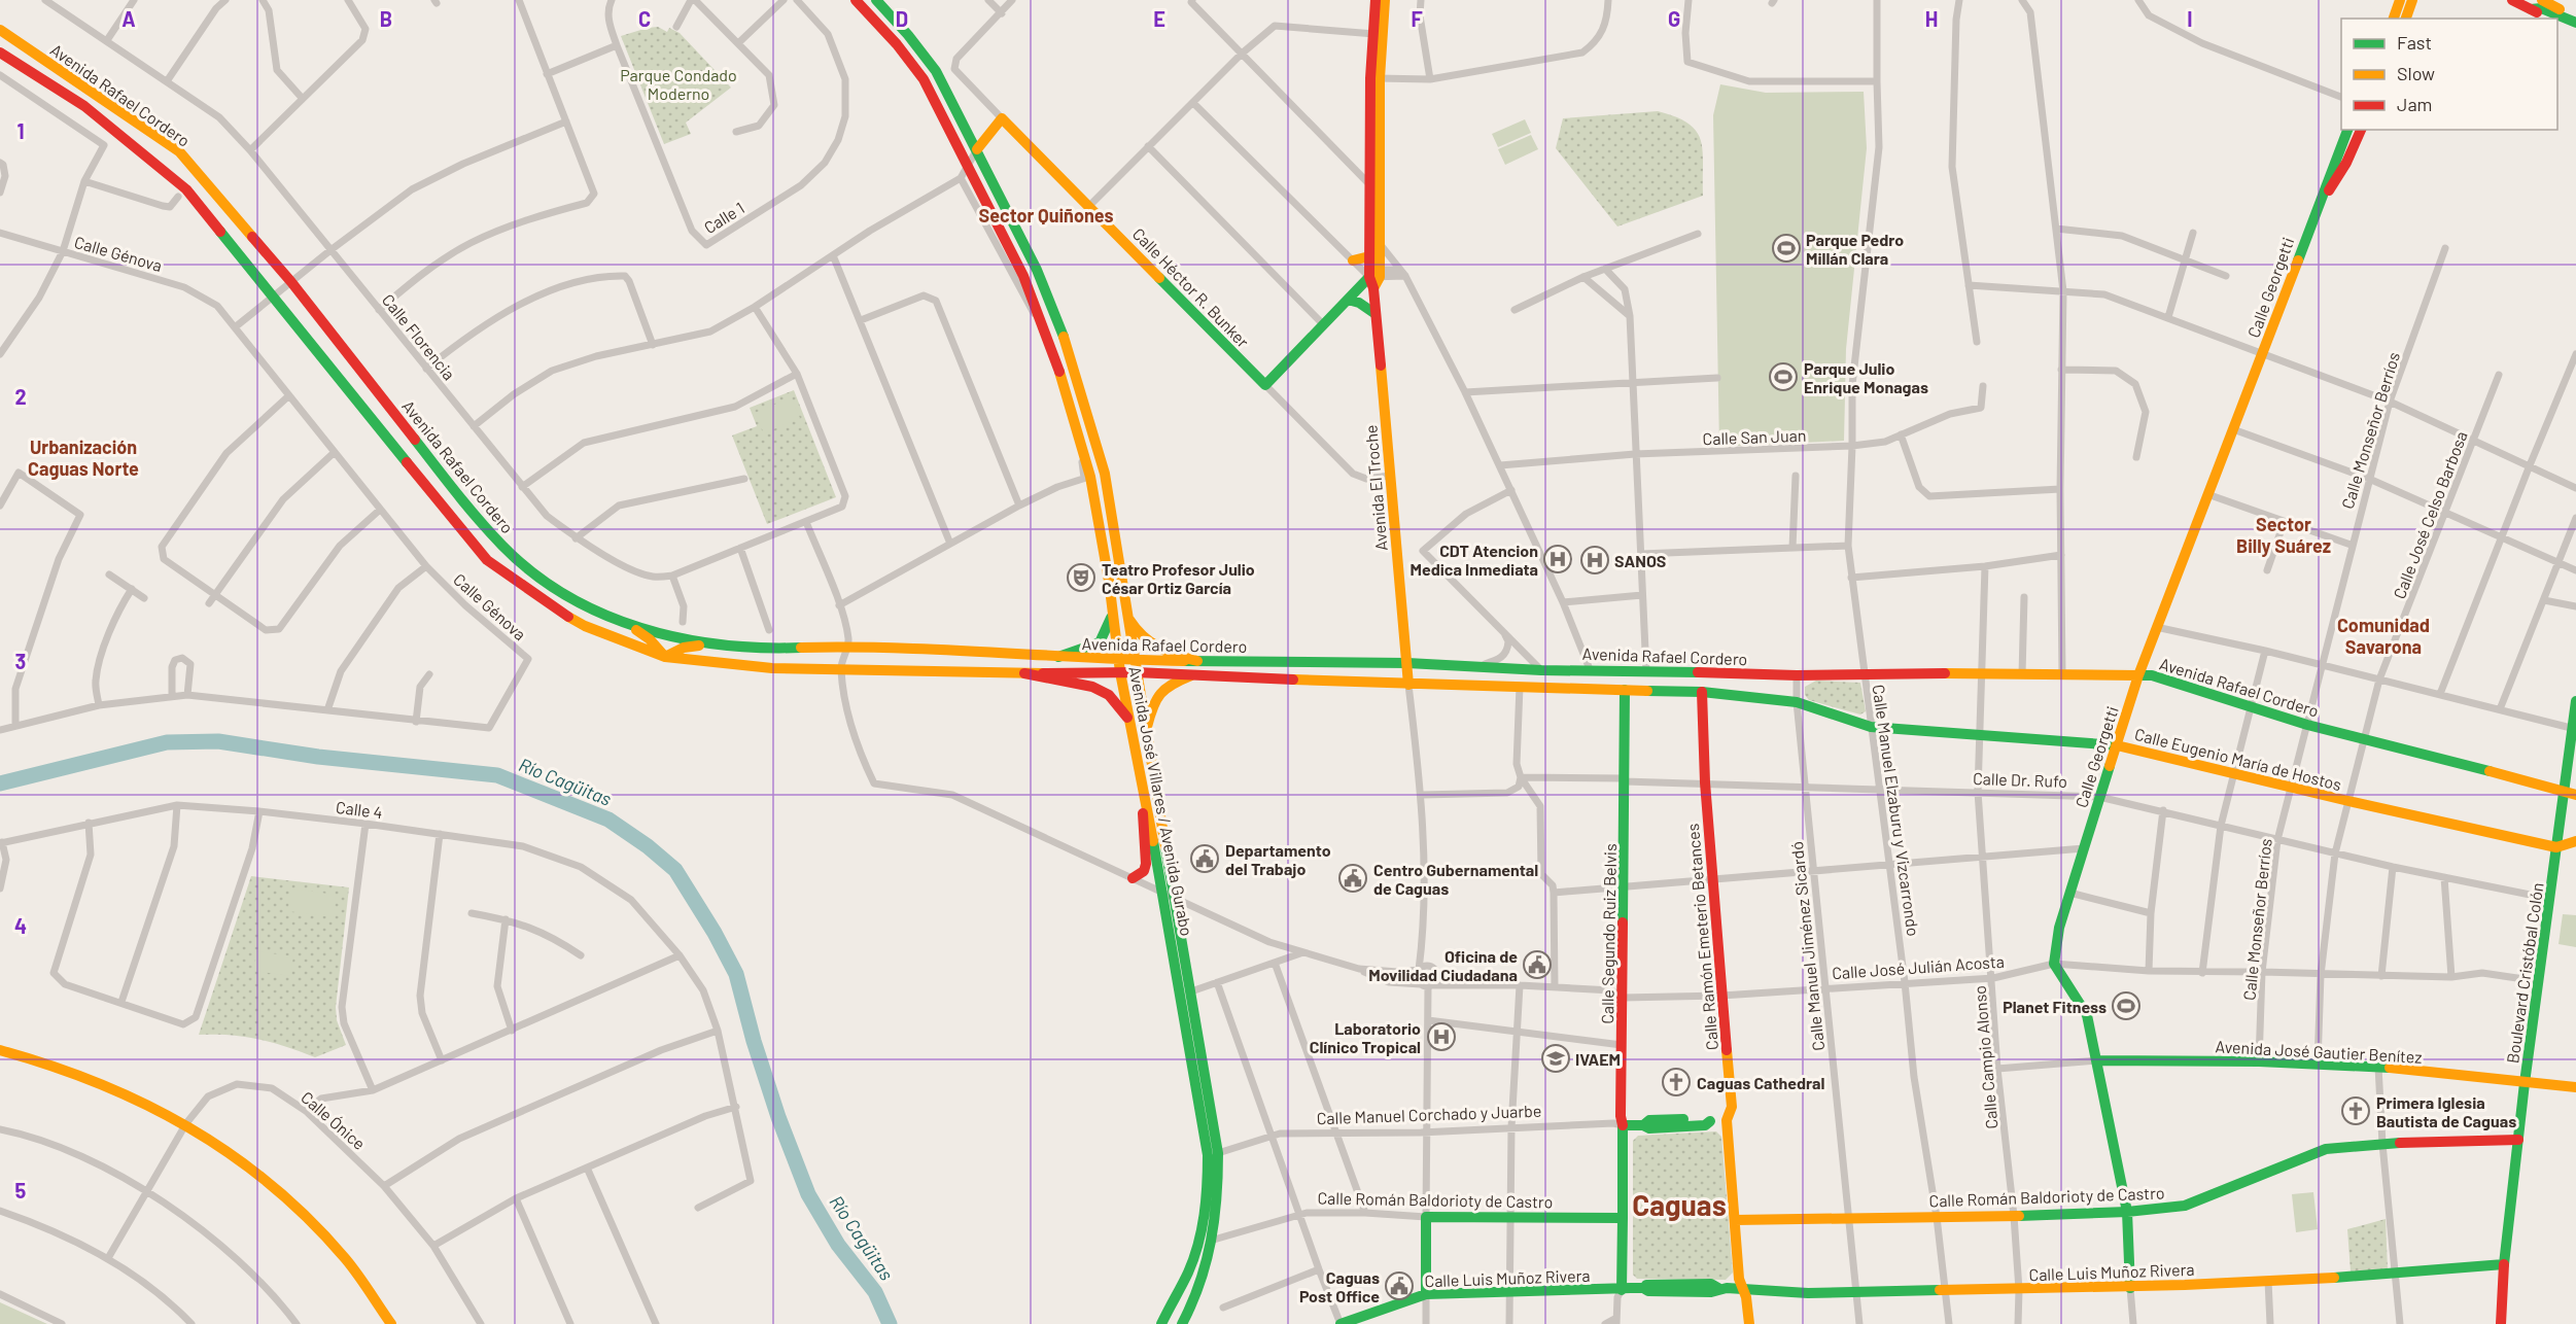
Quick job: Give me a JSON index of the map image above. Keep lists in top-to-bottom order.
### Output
{
  "streets": {
    "main road": [
      "Avenida Rafael Cordero",
      "Calle Héctor R. Bunker",
      "Calle Georgetti",
      "Avenida El Troche",
      "Calle Eugenio María de Hostos",
      "Avenida José Villares / Avenida Gurabo",
      "Calle Segundo Ruiz Belvis",
      "Calle Ramón Emeterio Betances",
      "Boulevard Cristóbal Colón",
      "Avenida José Gautier Benítez",
      "Calle Manuel Corchado y Juarbe",
      "Calle Román Baldorioty de Castro",
      "Calle Luis Muñoz Rivera"
    ],
    "street": [
      "Calle 1",
      "Calle Génova",
      "Calle Florencia",
      "Calle Monseñor Berríos",
      "Calle San Juan",
      "Calle José Celso Barbosa",
      "Calle Dr. Rufo",
      "Calle 4",
      "Calle Manuel Elzaburu y Vizcarrondo",
      "Calle Manuel Jiménez Sicardó",
      "Calle José Julián Acosta",
      "Calle Campio Alonso",
      "Calle Ónice"
    ]
  },
  "crossings": [
    ["Avenida Rafael Cordero", "Calle Georgetti"],
    ["Avenida Rafael Cordero", "Calle Monseñor Berríos"],
    ["Avenida Rafael Cordero", "Avenida El Troche"],
    ["Avenida Rafael Cordero", "Calle José Celso Barbosa"],
    ["Avenida Rafael Cordero", "Calle Eugenio María de Hostos"],
    ["Avenida Rafael Cordero", "Avenida José Villares / Avenida Gurabo"],
    ["Avenida Rafael Cordero", "Calle Manuel Elzaburu y Vizcarrondo"],
    ["Avenida Rafael Cordero", "Calle Segundo Ruiz Belvis"],
    ["Avenida Rafael Cordero", "Calle Ramón Emeterio Betances"],
    ["Avenida Rafael Cordero", "Calle Manuel Jiménez Sicardó"],
    ["Avenida Rafael Cordero", "Calle José Julián Acosta"],
    ["Avenida Rafael Cordero", "Boulevard Cristóbal Colón"],
    ["Avenida Rafael Cordero", "Calle Campio Alonso"],
    ["Calle Héctor R. Bunker", "Avenida El Troche"],
    ["Calle Georgetti", "Calle Eugenio María de Hostos"],
    ["Calle Georgetti", "Calle Dr. Rufo"],
    ["Calle Georgetti", "Calle José Julián Acosta"],
    ["Calle Monseñor Berríos", "Calle Eugenio María de Hostos"],
    ["Calle Monseñor Berríos", "Calle Dr. Rufo"],
    ["Calle Monseñor Berríos", "Calle José Julián Acosta"],
    ["Calle Monseñor Berríos", "Avenida José Gautier Benítez"],
    ["Calle San Juan", "Calle Manuel Elzaburu y Vizcarrondo"],
    ["Calle José Celso Barbosa", "Calle Eugenio María de Hostos"],
    ["Calle José Celso Barbosa", "Calle Dr. Rufo"],
    ["Calle José Celso Barbosa", "Calle José Julián Acosta"],
    ["Calle José Celso Barbosa", "Avenida José Gautier Benítez"],
    ["Calle Eugenio María de Hostos", "Calle Manuel Elzaburu y Vizcarrondo"],
    ["Calle Eugenio María de Hostos", "Boulevard Cristóbal Colón"],
    ["Calle Eugenio María de Hostos", "Calle Campio Alonso"],
    ["Calle Dr. Rufo", "Calle Manuel Elzaburu y Vizcarrondo"],
    ["Calle Dr. Rufo", "Calle Segundo Ruiz Belvis"],
    ["Calle Dr. Rufo", "Calle Ramón Emeterio Betances"],
    ["Calle Dr. Rufo", "Calle Manuel Jiménez Sicardó"],
    ["Calle Dr. Rufo", "Boulevard Cristóbal Colón"],
    ["Calle Dr. Rufo", "Calle Campio Alonso"],
    ["Avenida José Villares / Avenida Gurabo", "Calle José Julián Acosta"],
    ["Avenida José Villares / Avenida Gurabo", "Calle Manuel Corchado y Juarbe"],
    ["Avenida José Villares / Avenida Gurabo", "Calle Román Baldorioty de Castro"],
    ["Calle Manuel Elzaburu y Vizcarrondo", "Calle José Julián Acosta"],
    ["Calle Manuel Elzaburu y Vizcarrondo", "Calle Román Baldorioty de Castro"],
    ["Calle Manuel Elzaburu y Vizcarrondo", "Calle Luis Muñoz Rivera"],
    ["Calle Segundo Ruiz Belvis", "Calle José Julián Acosta"],
    ["Calle Segundo Ruiz Belvis", "Calle Manuel Corchado y Juarbe"],
    ["Calle Segundo Ruiz Belvis", "Calle Román Baldorioty de Castro"],
    ["Calle Segundo Ruiz Belvis", "Calle Luis Muñoz Rivera"],
    ["Calle Ramón Emeterio Betances", "Calle José Julián Acosta"],
    ["Calle Ramón Emeterio Betances", "Calle Manuel Corchado y Juarbe"],
    ["Calle Ramón Emeterio Betances", "Calle Román Baldorioty de Castro"],
    ["Calle Ramón Emeterio Betances", "Calle Luis Muñoz Rivera"],
    ["Calle Manuel Jiménez Sicardó", "Calle José Julián Acosta"],
    ["Calle Manuel Jiménez Sicardó", "Calle Román Baldorioty de Castro"],
    ["Calle Manuel Jiménez Sicardó", "Calle Luis Muñoz Rivera"],
    ["Calle José Julián Acosta", "Boulevard Cristóbal Colón"],
    ["Calle José Julián Acosta", "Calle Campio Alonso"],
    ["Boulevard Cristóbal Colón", "Avenida José Gautier Benítez"],
    ["Boulevard Cristóbal Colón", "Calle Román Baldorioty de Castro"],
    ["Boulevard Cristóbal Colón", "Calle Luis Muñoz Rivera"],
    ["Calle Campio Alonso", "Calle Román Baldorioty de Castro"],
    ["Calle Campio Alonso", "Calle Luis Muñoz Rivera"]
  ],
  "districts": [
    "Sector Quiñones",
    "Urbanización Caguas Norte",
    "Sector Billy Suárez",
    "Comunidad Savarona",
    "Caguas"
  ],
  "water": ["Río Cagüitas"],
  "parks": ["Parque Condado Moderno"],
  "places": {
    "sports": ["Parque Pedro Millán Clara", "Parque Julio Enrique Monagas", "Planet Fitness"],
    "hospital": ["CDT Atencion Medica Inmediata", "SANOS", "Laboratorio Clínico Tropical"],
    "theatre": ["Teatro Profesor Julio César Ortiz García"],
    "public building": [
      "Departamento del Trabajo",
      "Centro Gubernamental de Caguas",
      "Oficina de Movilidad Ciudadana",
      "Caguas Post Office"
    ],
    "school or university": ["IVAEM"],
    "church": ["Caguas Cathedral", "Primera Iglesia Bautista de Caguas"]
  },
  "legend": ["Fast", "Slow", "Jam"],
  "grid": {
    "columns": [
      "A",
      "B",
      "C",
      "D",
      "E",
      "F",
      "G",
      "H",
      "I"
    ],
    "rows": [
      "1",
      "2",
      "3",
      "4",
      "5"
    ]
  }
}
